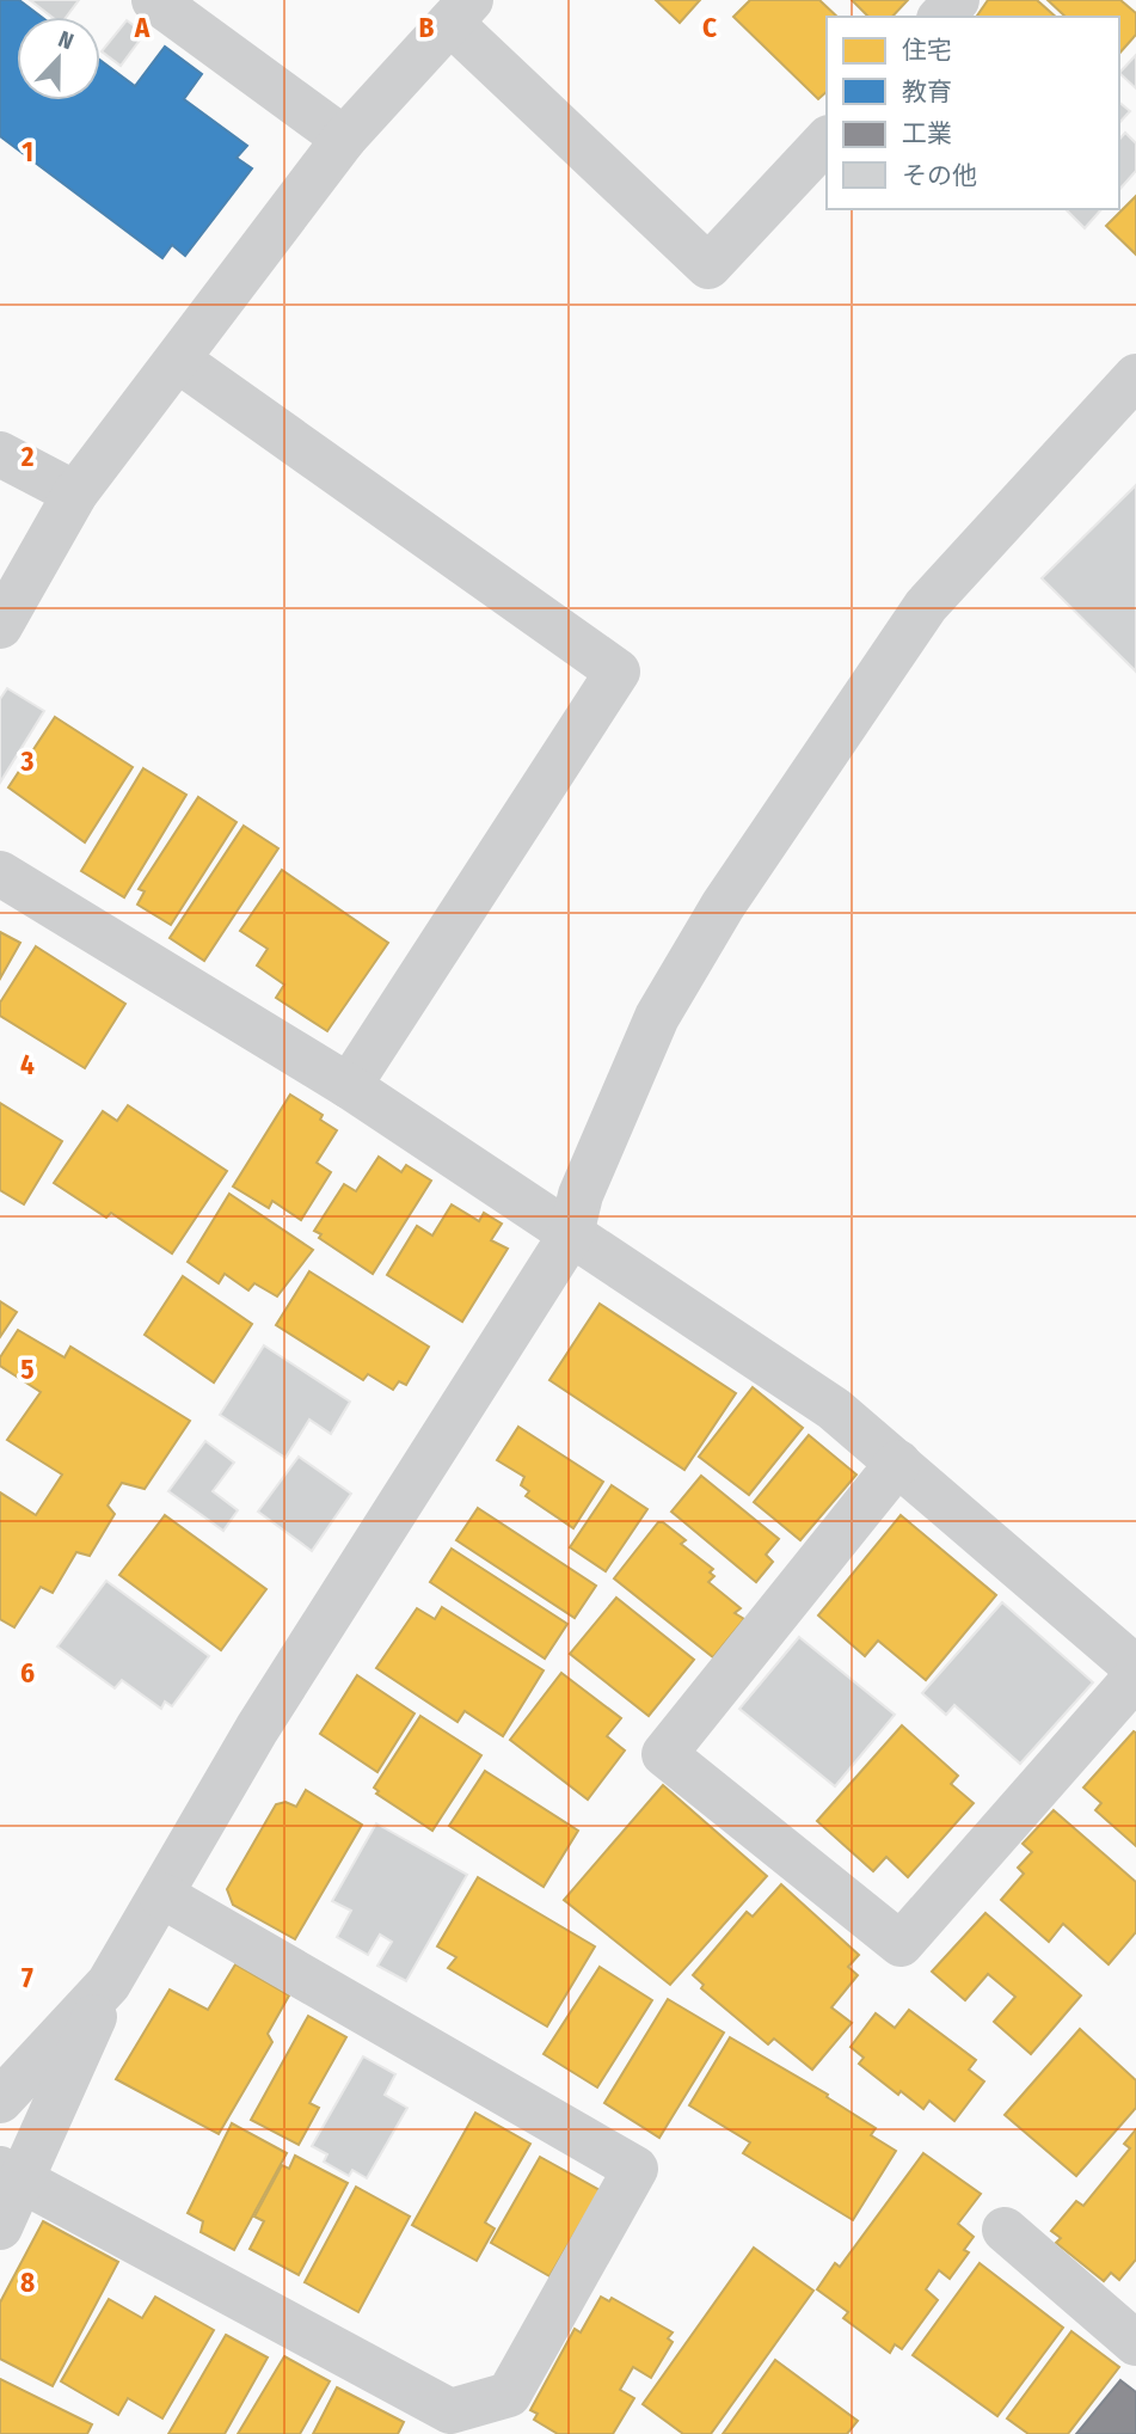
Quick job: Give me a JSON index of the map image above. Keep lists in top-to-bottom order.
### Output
{
  "legend": [
    "住宅",
    "教育",
    "工業",
    "その他"
  ],
  "north": "top",
  "grid": {
    "columns": ["A", "B", "C"],
    "rows": [
      "1",
      "2",
      "3",
      "4",
      "5",
      "6",
      "7",
      "8"
    ]
  }
}
